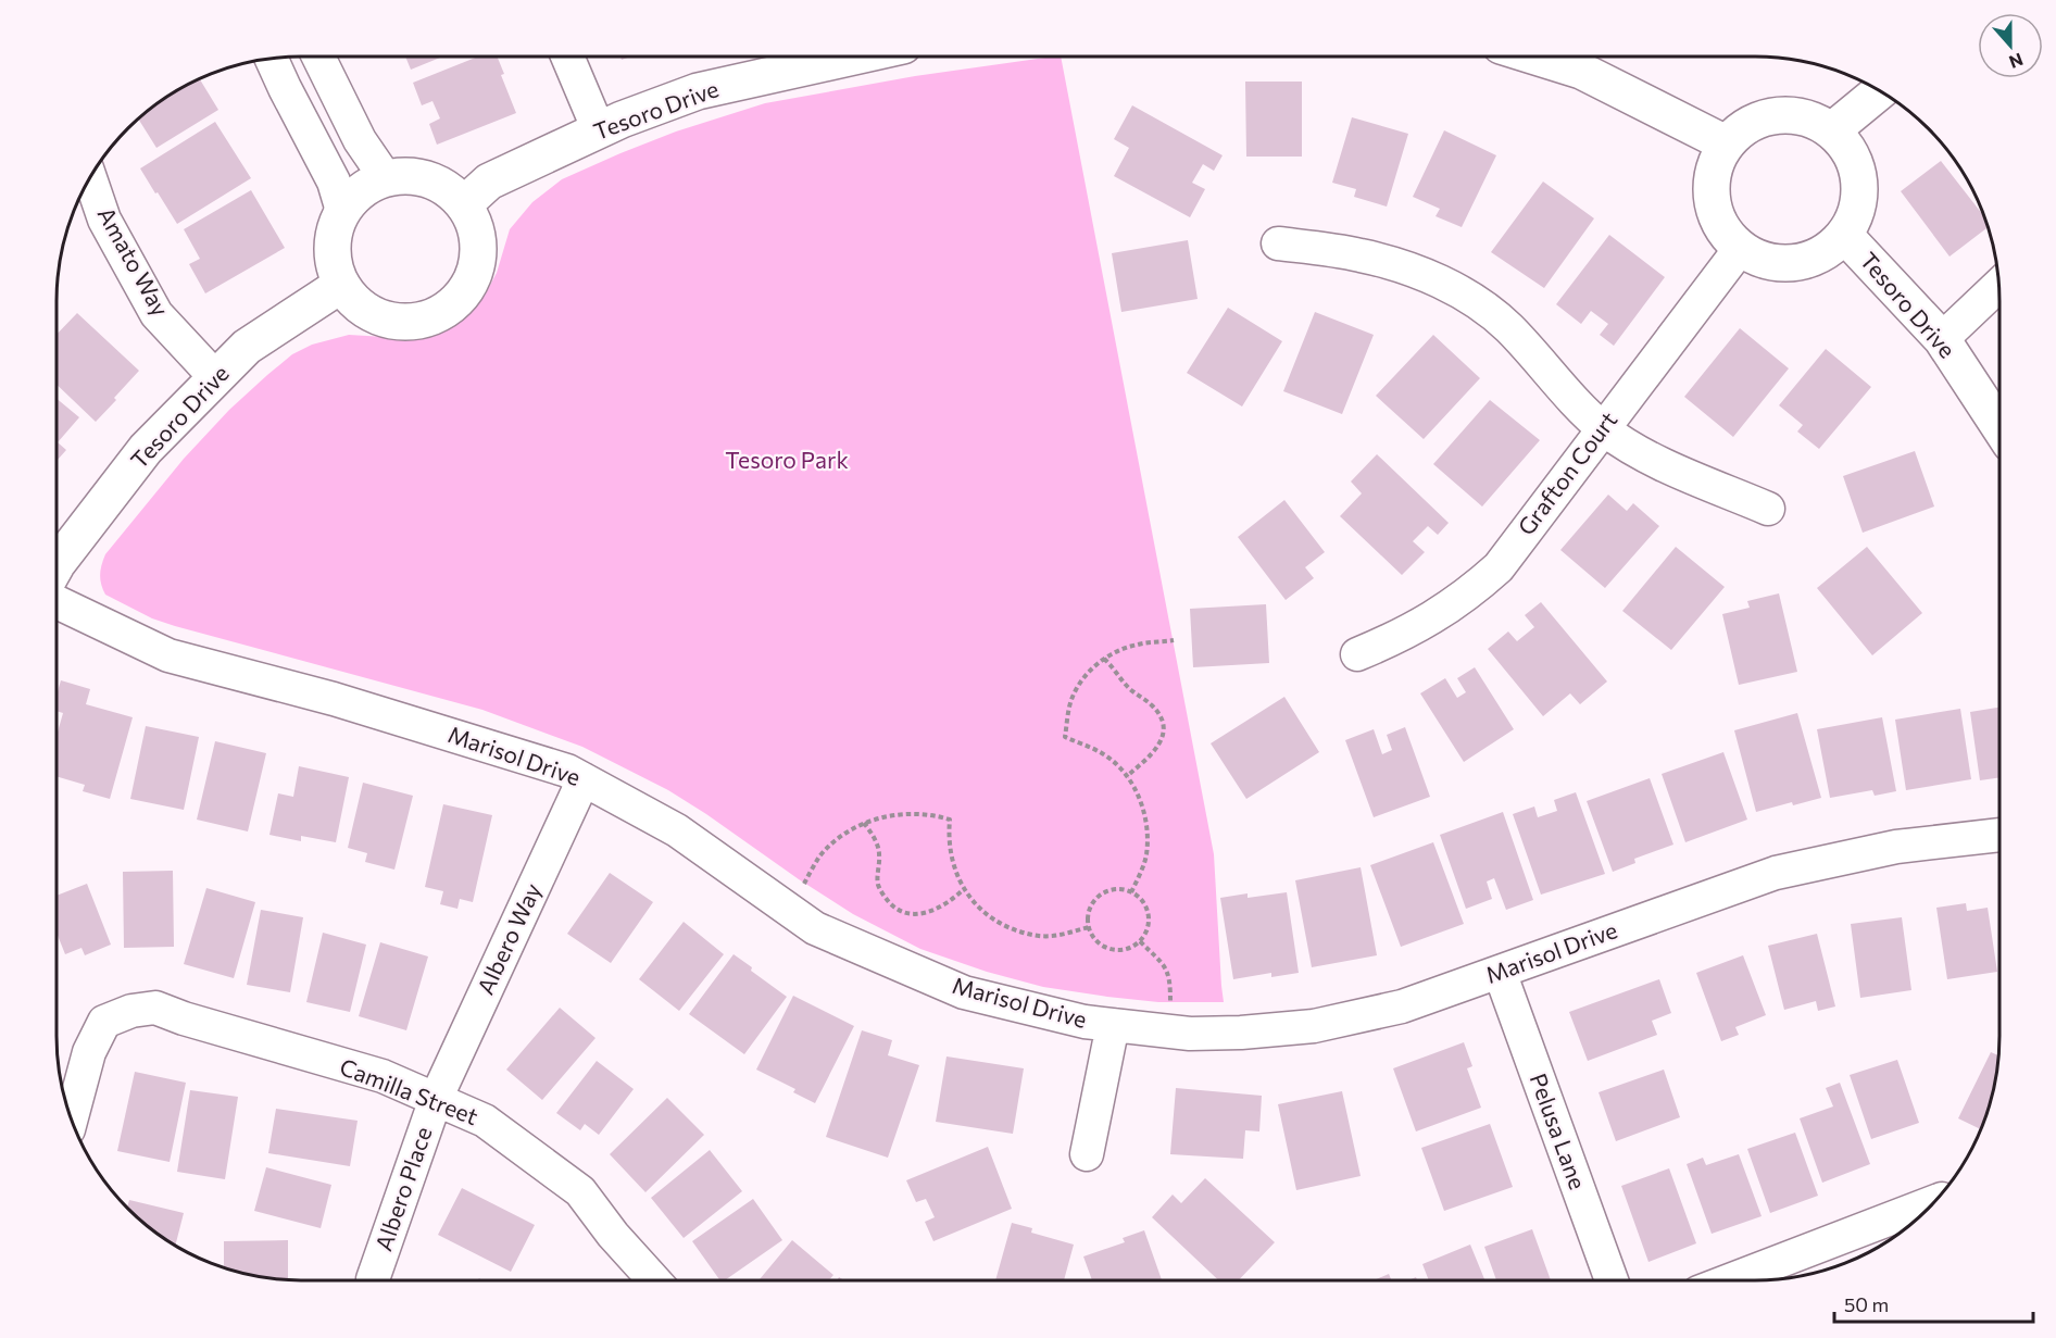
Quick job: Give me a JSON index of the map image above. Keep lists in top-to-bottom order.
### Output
{
  "streets": {
    "street": [
      "Tesoro Drive",
      "Amato Way",
      "Grafton Court",
      "Marisol Drive",
      "Albero Way",
      "Camilla Street",
      "Pelusa Lane",
      "Albero Place"
    ]
  },
  "crossings": [
    ["Tesoro Drive", "Amato Way"],
    ["Tesoro Drive", "Grafton Court"],
    ["Marisol Drive", "Albero Way"],
    ["Marisol Drive", "Pelusa Lane"],
    ["Albero Way", "Camilla Street"],
    ["Albero Way", "Albero Place"],
    ["Camilla Street", "Albero Place"]
  ],
  "parks": ["Tesoro Park"],
  "scale_bar": "50 m",
  "north": "bottom"
}
